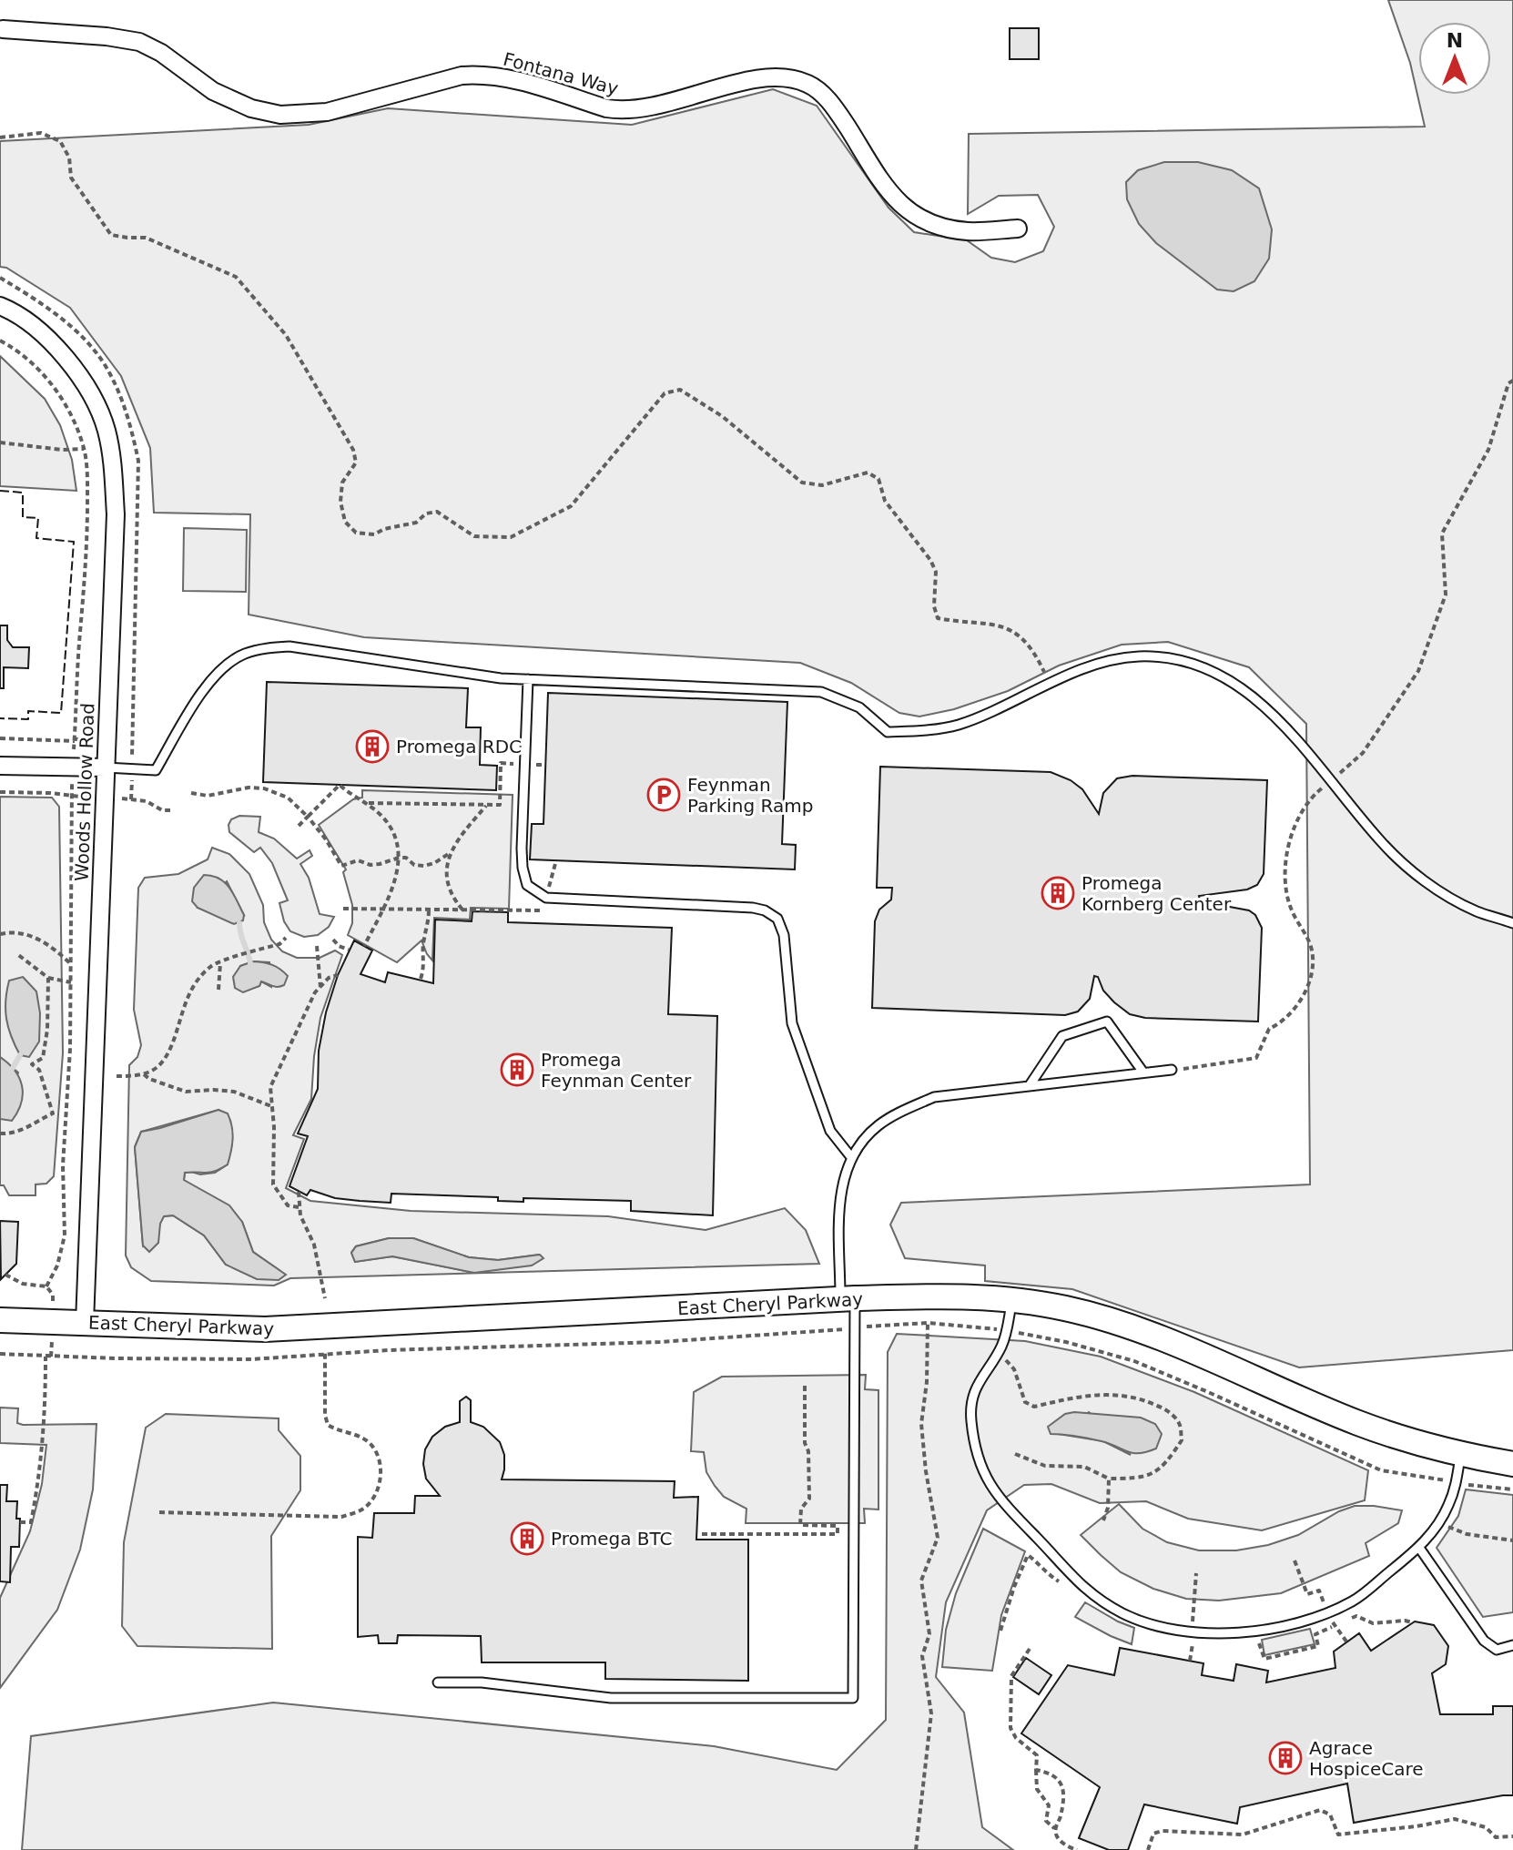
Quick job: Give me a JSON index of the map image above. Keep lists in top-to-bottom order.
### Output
{
  "streets": {
    "street": ["Fontana Way", "Woods Hollow Road", "East Cheryl Parkway"]
  },
  "crossings": [
    ["Woods Hollow Road", "East Cheryl Parkway"]
  ],
  "places": {
    "building": [
      "Promega RDC",
      "Promega Kornberg Center",
      "Promega Feynman Center",
      "Promega BTC",
      "Agrace HospiceCare"
    ],
    "parking": ["Feynman Parking Ramp"]
  },
  "north": "top"
}
